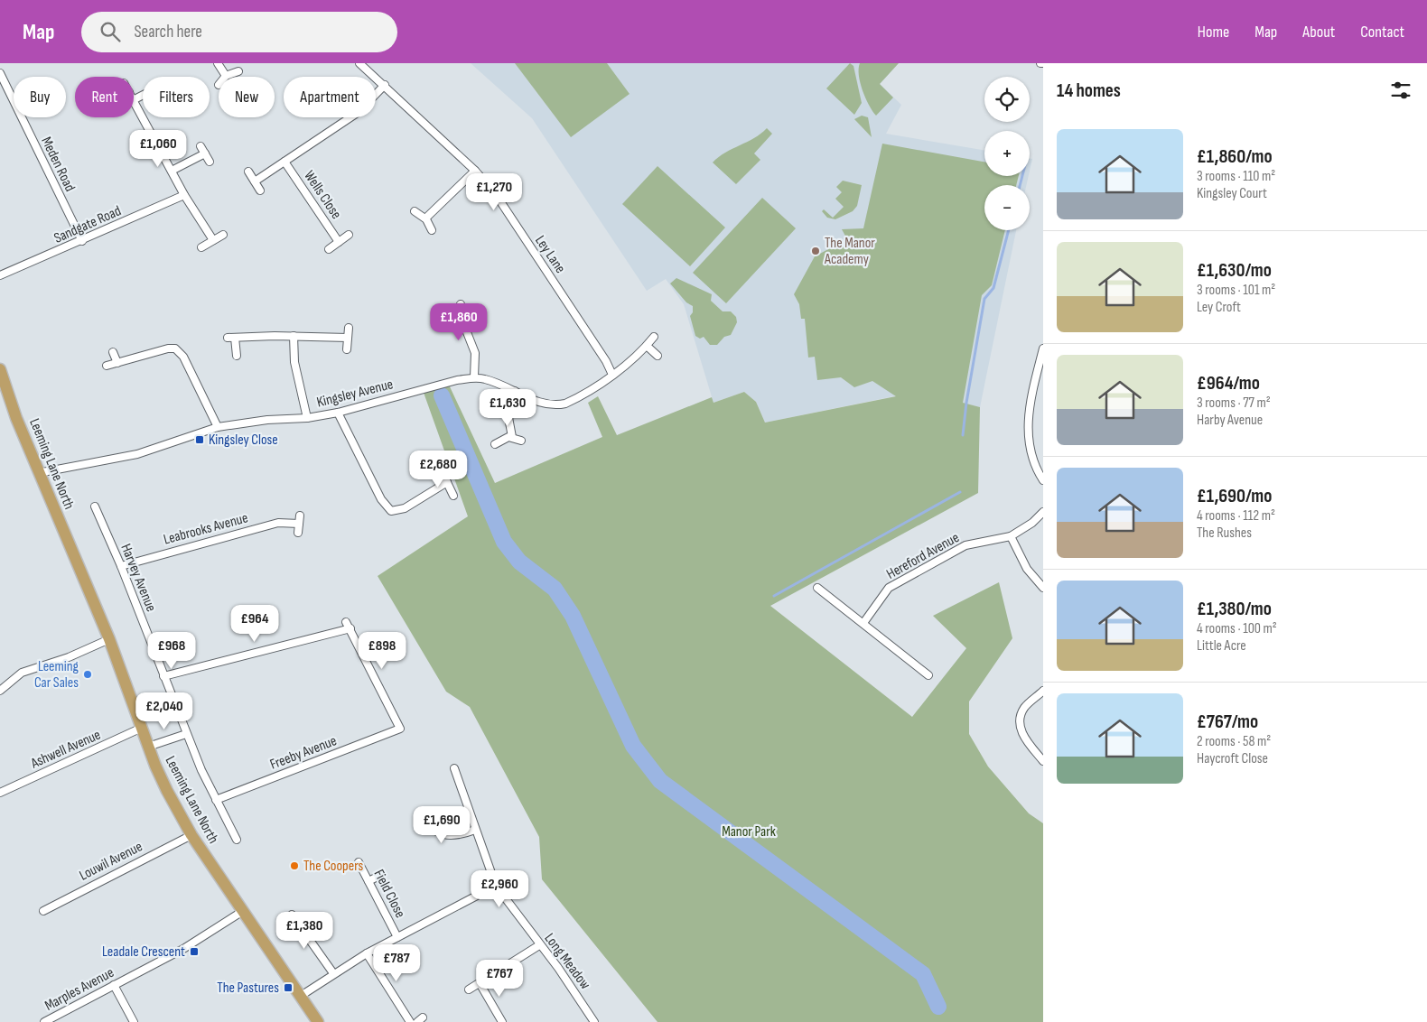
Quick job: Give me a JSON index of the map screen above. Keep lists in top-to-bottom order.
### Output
{
  "streets": {
    "highway": ["Leeming Lane North"],
    "street": [
      "Meden Road",
      "Wells Close",
      "Sandgate Road",
      "Ley Lane",
      "Kingsley Avenue",
      "Leabrooks Avenue",
      "Hereford Avenue",
      "Harvey Avenue",
      "Ashwell Avenue",
      "Freeby Avenue",
      "Louwil Avenue",
      "Field Close",
      "Long Meadow",
      "Marples Avenue"
    ]
  },
  "crossings": [
    ["Meden Road", "Sandgate Road"],
    ["Ley Lane", "Kingsley Avenue"],
    ["Kingsley Avenue", "Leeming Lane North"],
    ["Leeming Lane North", "Ashwell Avenue"],
    ["Leeming Lane North", "Louwil Avenue"],
    ["Leeming Lane North", "Marples Avenue"],
    ["Leabrooks Avenue", "Harvey Avenue"],
    ["Harvey Avenue", "Freeby Avenue"]
  ],
  "parks": ["Manor Park"],
  "places": {
    "other": ["The Manor Academy", "Leeming Car Sales", "The Coopers"],
    "transit": ["Kingsley Close", "Leadale Crescent", "The Pastures"]
  },
  "page": {
    "header": "Map",
    "search": "Search here",
    "nav": [
      "Home",
      "Map",
      "About",
      "Contact"
    ],
    "heading": "14 homes",
    "map_buttons": ["+", "−"],
    "chip": [
      "Buy",
      "Rent",
      "Filters",
      "New",
      "Apartment"
    ],
    "list": [
      {
        "name": "£1,860/mo",
        "note": "3 rooms · 110 m² · Kingsley Court"
      },
      {
        "name": "£1,630/mo",
        "note": "3 rooms · 101 m² · Ley Croft"
      },
      {
        "name": "£964/mo",
        "note": "3 rooms · 77 m² · Harby Avenue"
      },
      {
        "name": "£1,690/mo",
        "note": "4 rooms · 112 m² · The Rushes"
      },
      {
        "name": "£1,380/mo",
        "note": "4 rooms · 100 m² · Little Acre"
      },
      {
        "name": "£767/mo",
        "note": "2 rooms · 58 m² · Haycroft Close"
      }
    ],
    "price": [
      "£1,060",
      "£1,270",
      "£1,860",
      "£1,630",
      "£2,680",
      "£964",
      "£968",
      "£898",
      "£2,040",
      "£1,690",
      "£2,960",
      "£1,380",
      "£787",
      "£767"
    ]
  }
}
